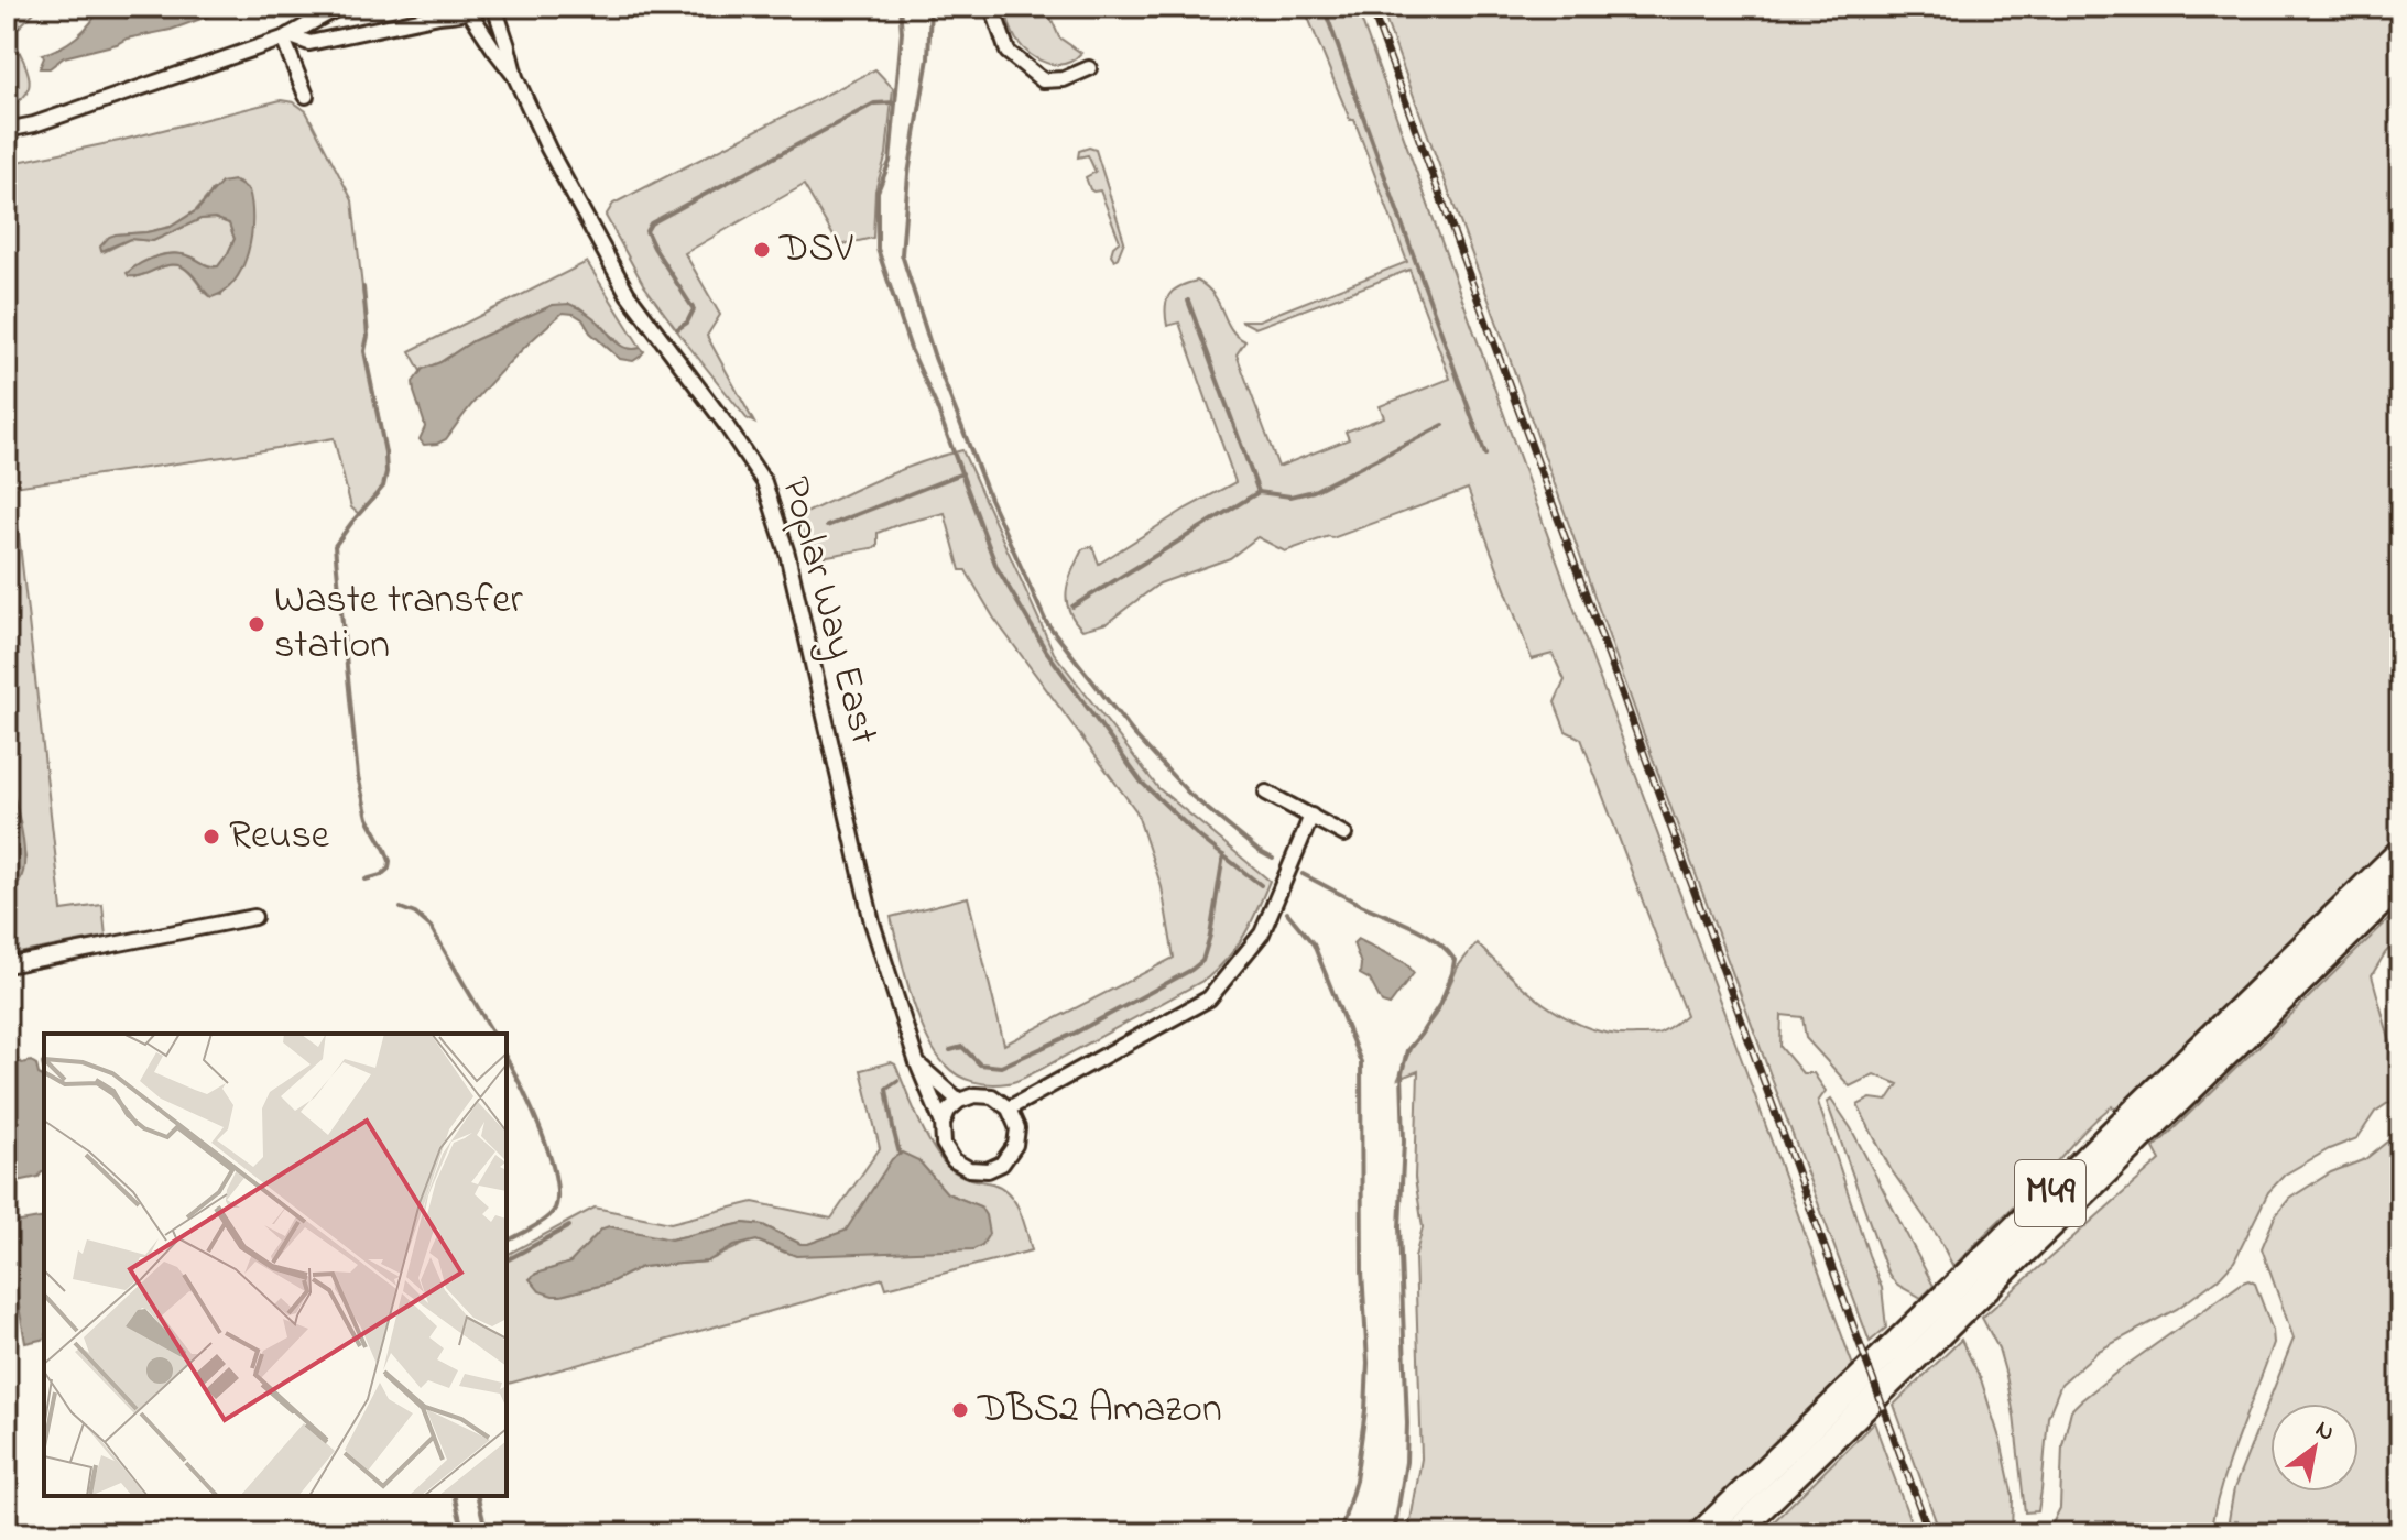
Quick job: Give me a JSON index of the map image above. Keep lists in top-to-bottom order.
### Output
{
  "streets": {
    "highway": ["M49"],
    "street": ["Poplar Way East"]
  },
  "places": [
    "DSV",
    "Waste transfer station",
    "Reuse",
    "DBS2 Amazon"
  ],
  "north": "top right"
}
